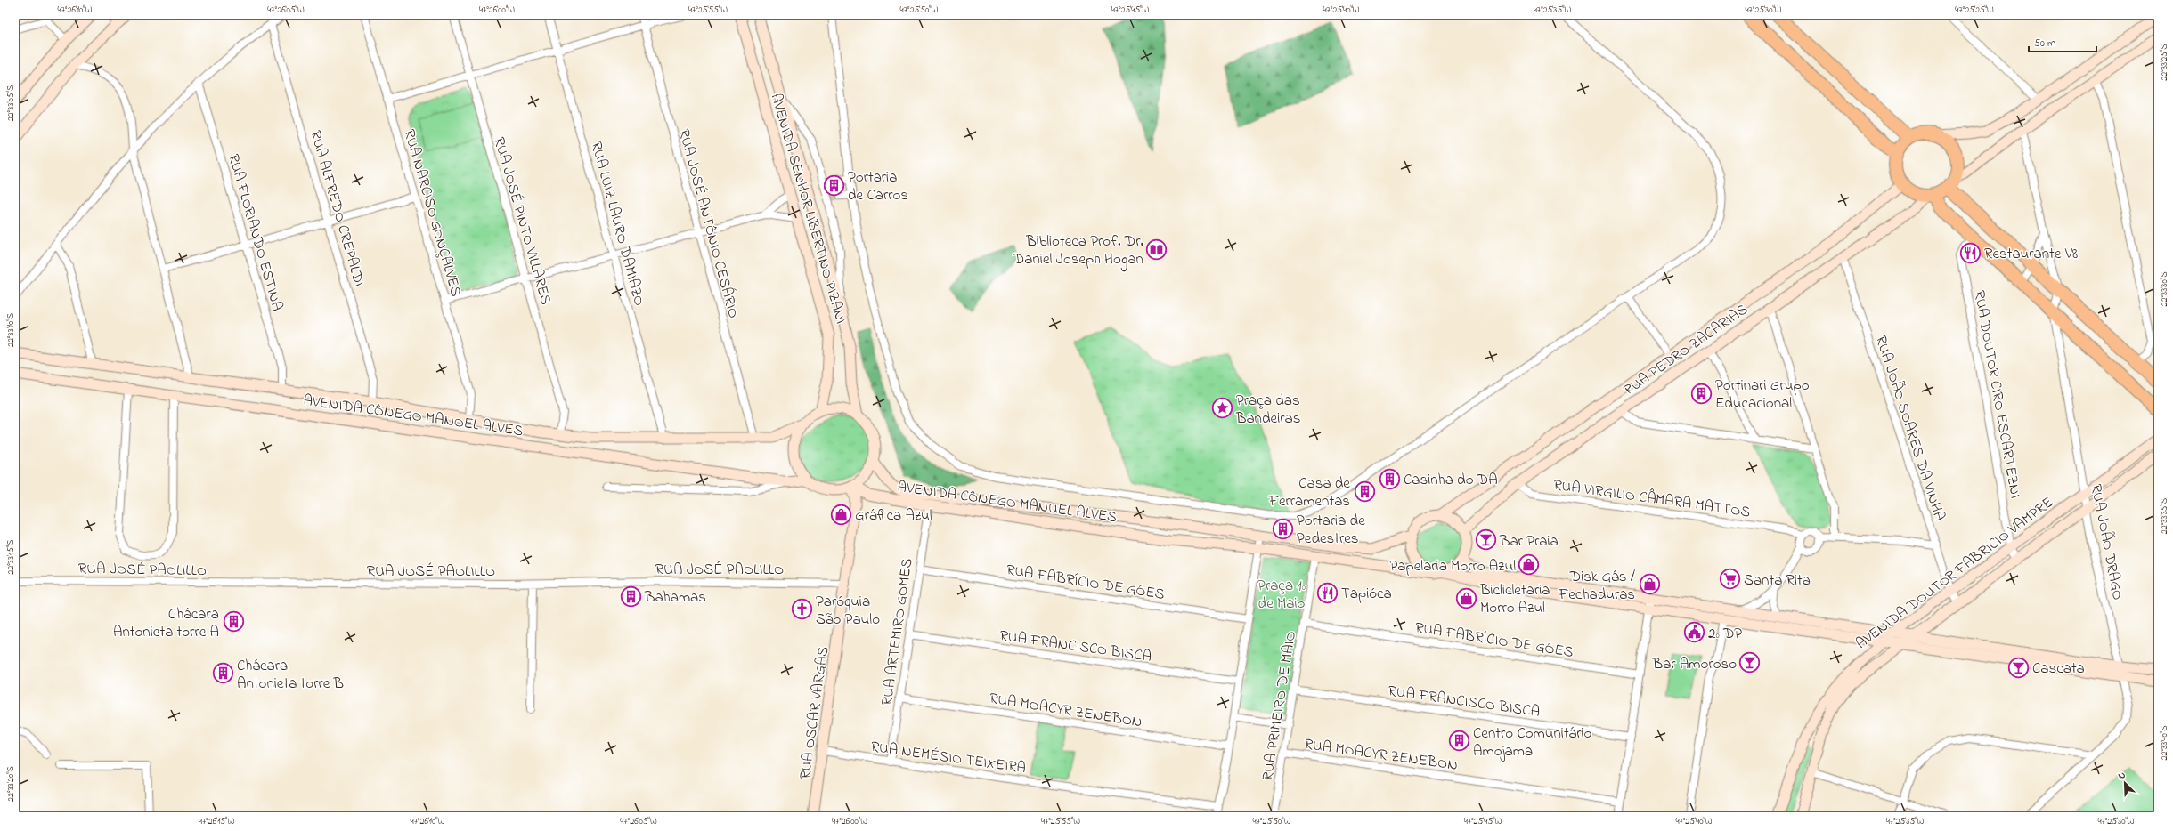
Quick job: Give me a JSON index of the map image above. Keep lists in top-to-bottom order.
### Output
{
  "streets": {
    "street": [
      "RUA ALFREDO CREPALDI",
      "AVENIDA SENHOR LIBERTINO PIZANI",
      "RUA NARCISO GONÇALVES",
      "RUA JOSÉ PINTO VILLARES",
      "RUA LUIZ LAURO DAMIAZO",
      "RUA JOSÉ ANTÔNIO CESÁRIO",
      "RUA FLORIANDO ESTINA",
      "RUA PEDRO ZACARIAS",
      "RUA DOUTOR CIRO ESCARTEZNI",
      "AVENIDA CÔNEGO MANOEL ALVES",
      "RUA JOÃO SOARES DA VINHA",
      "RUA VIRGILIO CÂMARA MATTOS",
      "AVENIDA CÔNEGO MANUEL ALVES",
      "RUA JOÃO DRAGO",
      "RUA JOSÉ PAOLILLO",
      "AVENIDA DOUTOR FABRICIO VAMPRE",
      "RUA FABRÍCIO DE GÓES",
      "RUA ARTEMIRO GOMES",
      "RUA FRANCISCO BISCA",
      "RUA PRIMEIRO DE MAIO",
      "RUA MOACYR ZENEBON",
      "RUA OSCAR VARGAS",
      "RUA NEMÉSIO TEIXEIRA"
    ]
  },
  "crossings": [
    ["RUA ALFREDO CREPALDI", "AVENIDA CÔNEGO MANOEL ALVES"],
    ["AVENIDA SENHOR LIBERTINO PIZANI", "AVENIDA CÔNEGO MANOEL ALVES"],
    ["AVENIDA SENHOR LIBERTINO PIZANI", "AVENIDA CÔNEGO MANUEL ALVES"],
    ["AVENIDA SENHOR LIBERTINO PIZANI", "RUA OSCAR VARGAS"],
    ["RUA NARCISO GONÇALVES", "AVENIDA CÔNEGO MANOEL ALVES"],
    ["RUA JOSÉ PINTO VILLARES", "AVENIDA CÔNEGO MANOEL ALVES"],
    ["RUA LUIZ LAURO DAMIAZO", "AVENIDA CÔNEGO MANOEL ALVES"],
    ["RUA JOSÉ ANTÔNIO CESÁRIO", "AVENIDA CÔNEGO MANOEL ALVES"],
    ["RUA FLORIANDO ESTINA", "AVENIDA CÔNEGO MANOEL ALVES"],
    ["RUA PEDRO ZACARIAS", "RUA JOÃO SOARES DA VINHA"],
    ["RUA PEDRO ZACARIAS", "RUA VIRGILIO CÂMARA MATTOS"],
    ["RUA PEDRO ZACARIAS", "AVENIDA CÔNEGO MANUEL ALVES"],
    ["RUA DOUTOR CIRO ESCARTEZNI", "AVENIDA DOUTOR FABRICIO VAMPRE"],
    ["AVENIDA CÔNEGO MANOEL ALVES", "AVENIDA CÔNEGO MANUEL ALVES"],
    ["AVENIDA CÔNEGO MANOEL ALVES", "RUA OSCAR VARGAS"],
    ["RUA JOÃO SOARES DA VINHA", "AVENIDA DOUTOR FABRICIO VAMPRE"],
    ["AVENIDA CÔNEGO MANUEL ALVES", "RUA JOÃO DRAGO"],
    ["AVENIDA CÔNEGO MANUEL ALVES", "AVENIDA DOUTOR FABRICIO VAMPRE"],
    ["AVENIDA CÔNEGO MANUEL ALVES", "RUA ARTEMIRO GOMES"],
    ["AVENIDA CÔNEGO MANUEL ALVES", "RUA PRIMEIRO DE MAIO"],
    ["AVENIDA CÔNEGO MANUEL ALVES", "RUA OSCAR VARGAS"],
    ["RUA JOÃO DRAGO", "AVENIDA DOUTOR FABRICIO VAMPRE"],
    ["RUA JOSÉ PAOLILLO", "RUA OSCAR VARGAS"],
    ["RUA FABRÍCIO DE GÓES", "RUA ARTEMIRO GOMES"],
    ["RUA FABRÍCIO DE GÓES", "RUA PRIMEIRO DE MAIO"],
    ["RUA ARTEMIRO GOMES", "RUA FRANCISCO BISCA"],
    ["RUA ARTEMIRO GOMES", "RUA MOACYR ZENEBON"],
    ["RUA ARTEMIRO GOMES", "RUA NEMÉSIO TEIXEIRA"],
    ["RUA FRANCISCO BISCA", "RUA PRIMEIRO DE MAIO"],
    ["RUA PRIMEIRO DE MAIO", "RUA MOACYR ZENEBON"],
    ["RUA OSCAR VARGAS", "RUA NEMÉSIO TEIXEIRA"]
  ],
  "parks": ["Praça 1º de Maio"],
  "places": {
    "building": [
      "Portaria de Carros",
      "Portinari Grupo Educacional",
      "Casinha do DA",
      "Casa de Ferramentas",
      "Portaria de Pedestres",
      "Bahamas",
      "Chácara Antonieta torre A",
      "Chácara Antonieta torre B",
      "Centro Comunitário Amojama"
    ],
    "library": ["Biblioteca Prof. Dr. Daniel Joseph Hogan"],
    "restaurant": ["Restaurante V8", "Tapióca"],
    "place": ["Praça das Bandeiras"],
    "shop": [
      "Gráfica Azul",
      "Papelaria Morro Azul",
      "Disk Gás / Fechaduras",
      "Biclicletaria Morro Azul"
    ],
    "bar": ["Bar Praia", "Bar Amoroso", "Cascata"],
    "supermarket": ["Santa Rita"],
    "church": ["Paróquia São Paulo"],
    "public building": ["2º DP"]
  },
  "scale_bar": "50 m",
  "north": "top left",
  "coordinates": [
    "47°26'10\"W",
    "47°26'05\"W",
    "47°26'00\"W",
    "47°25'55\"W",
    "47°25'50\"W",
    "47°25'45\"W",
    "47°25'40\"W",
    "47°25'35\"W",
    "47°25'30\"W",
    "47°25'25\"W",
    "22°33'25\"S",
    "22°33'05\"S",
    "22°33'30\"S",
    "22°33'10\"S",
    "22°33'35\"S",
    "22°33'15\"S",
    "22°33'40\"S",
    "22°33'20\"S",
    "47°26'15\"W"
  ]
}
